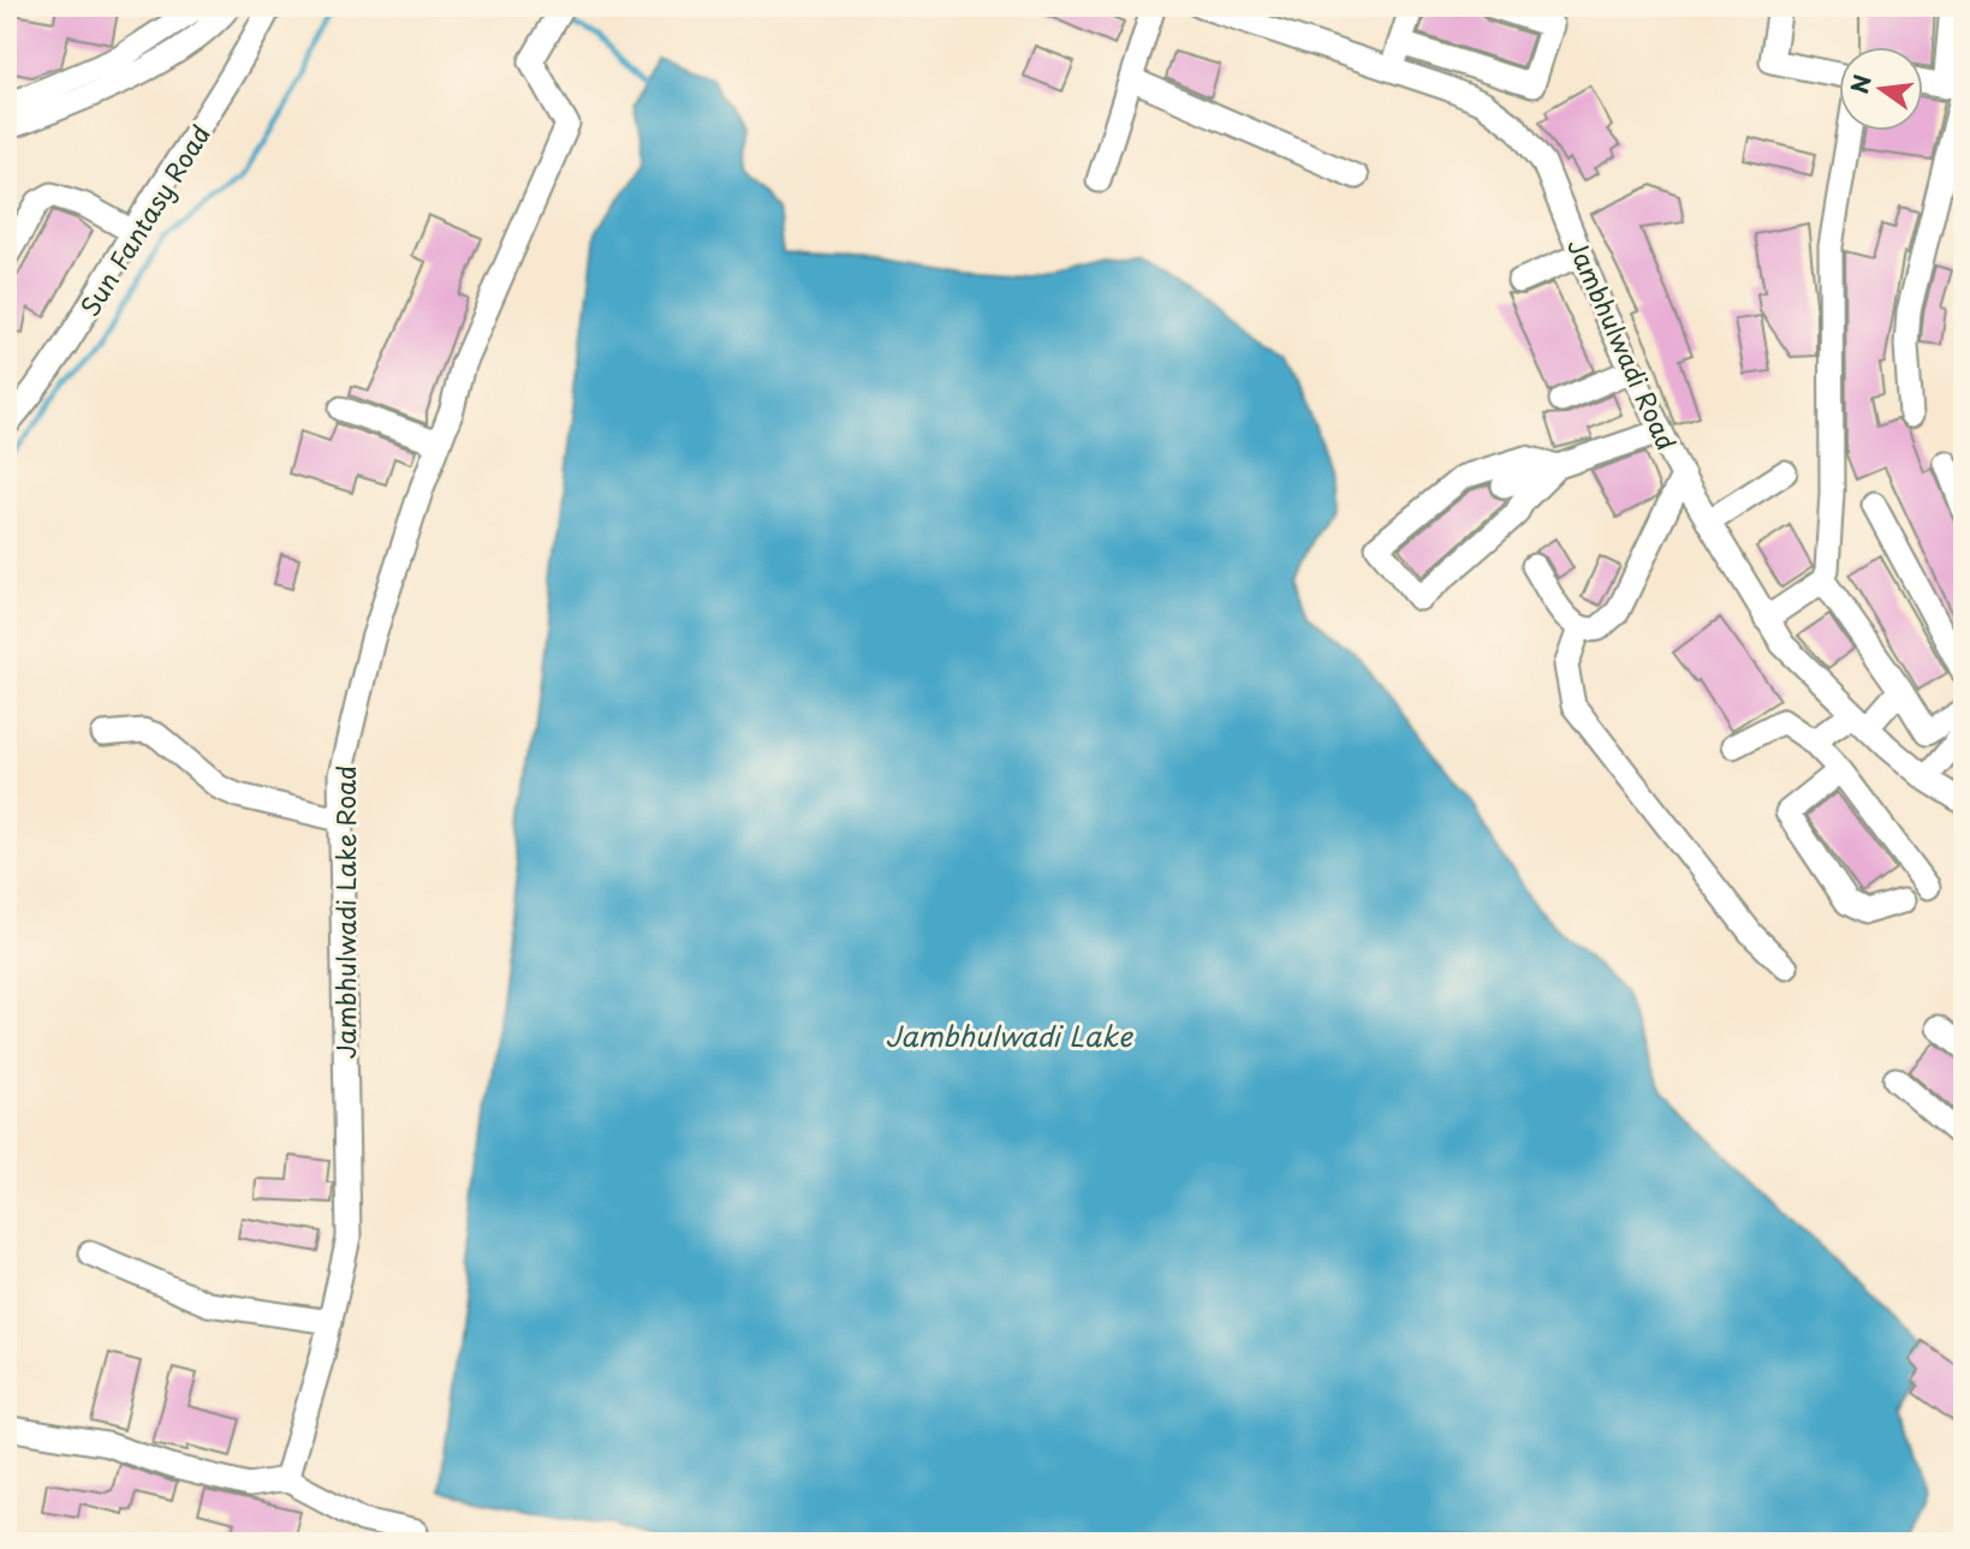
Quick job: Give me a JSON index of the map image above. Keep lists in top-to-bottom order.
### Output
{
  "streets": {
    "street": ["Sun Fantasy Road", "Jambhulwadi Road", "Jambhulwadi Lake Road"]
  },
  "water": ["Jambhulwadi Lake"],
  "north": "left"
}
